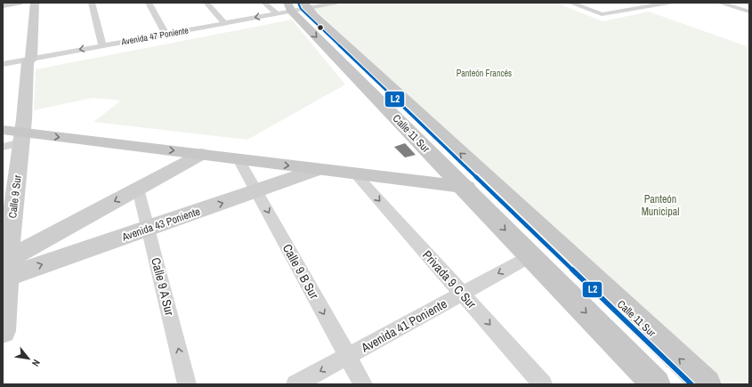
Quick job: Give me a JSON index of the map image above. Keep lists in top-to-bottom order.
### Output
{
  "streets": {
    "main road": ["Calle 11 Sur"],
    "street": [
      "Avenida 47 Poniente",
      "Calle 9 Sur",
      "Avenida 43 Poniente",
      "Calle 9 B Sur",
      "Privada 9 C Sur",
      "Calle 9 A Sur",
      "Avenida 41 Poniente"
    ]
  },
  "crossings": [
    ["Avenida 47 Poniente", "Calle 11 Sur"],
    ["Avenida 47 Poniente", "Calle 9 Sur"],
    ["Calle 11 Sur", "Avenida 41 Poniente"],
    ["Calle 9 Sur", "Avenida 43 Poniente"],
    ["Avenida 43 Poniente", "Calle 9 B Sur"],
    ["Avenida 43 Poniente", "Calle 9 A Sur"],
    ["Calle 9 B Sur", "Avenida 41 Poniente"],
    ["Privada 9 C Sur", "Avenida 41 Poniente"]
  ],
  "one_way": [
    "Avenida 47 Poniente",
    "Calle 9 B Sur",
    "Privada 9 C Sur",
    "Calle 9 A Sur",
    "Avenida 41 Poniente"
  ],
  "parks": ["Panteón Francés", "Panteón Municipal"],
  "lines": ["transit line L2"],
  "north": "bottom right"
}
